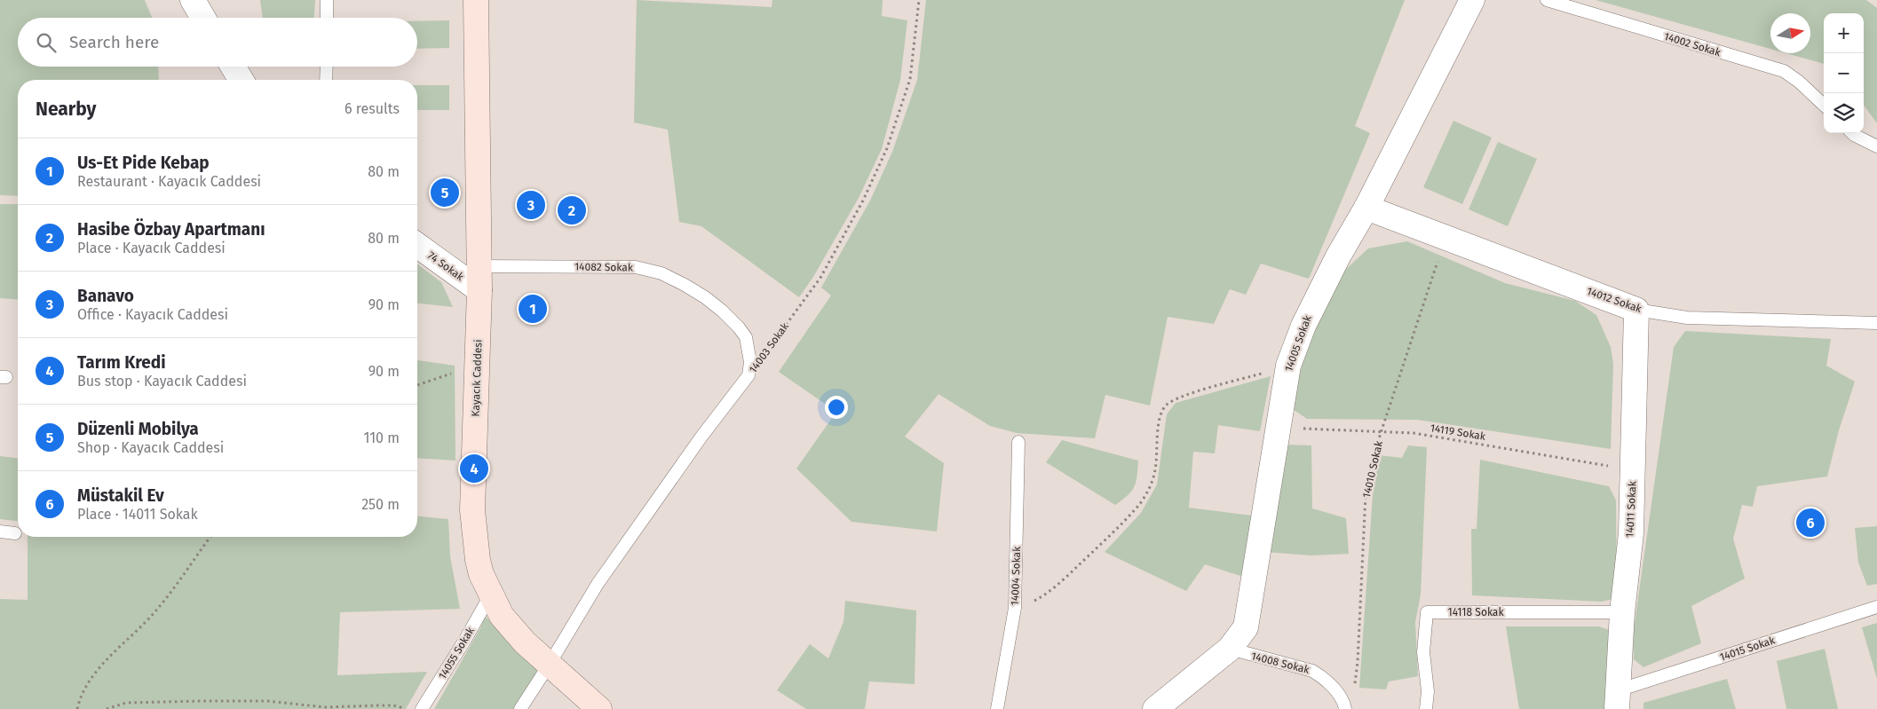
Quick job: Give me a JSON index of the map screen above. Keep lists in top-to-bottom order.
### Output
{
  "streets": {
    "main road": ["Kayacık Caddesi"],
    "street": [
      "74 Sokak",
      "14012 Sokak",
      "14005 Sokak",
      "14011 Sokak"
    ],
    "lane": [
      "14002 Sokak",
      "14082 Sokak",
      "14003 Sokak",
      "14004 Sokak",
      "14118 Sokak",
      "14015 Sokak",
      "14055 Sokak",
      "14008 Sokak"
    ],
    "path": ["14119 Sokak", "14010 Sokak"]
  },
  "crossings": [
    ["74 Sokak", "Kayacık Caddesi"],
    ["14082 Sokak", "14003 Sokak"],
    ["14082 Sokak", "Kayacık Caddesi"],
    ["14012 Sokak", "14005 Sokak"],
    ["14012 Sokak", "14010 Sokak"],
    ["14012 Sokak", "14011 Sokak"],
    ["14005 Sokak", "14119 Sokak"],
    ["14005 Sokak", "14008 Sokak"],
    ["14003 Sokak", "Kayacık Caddesi"],
    ["Kayacık Caddesi", "14055 Sokak"],
    ["14119 Sokak", "14010 Sokak"],
    ["14119 Sokak", "14011 Sokak"],
    ["14010 Sokak", "14008 Sokak"],
    ["14011 Sokak", "14118 Sokak"],
    ["14011 Sokak", "14015 Sokak"]
  ],
  "north": "right",
  "page": {
    "map_buttons": ["+", "−"],
    "search": "Search here",
    "heading": ["Nearby", "6 results"],
    "list": [
      {
        "mark": "1",
        "name": "Us-Et Pide Kebap",
        "note": "Restaurant · Kayacık Caddesi",
        "value": "80 m"
      },
      {
        "mark": "2",
        "name": "Hasibe Özbay Apartmanı",
        "note": "Place · Kayacık Caddesi",
        "value": "80 m"
      },
      {
        "mark": "3",
        "name": "Banavo",
        "note": "Office · Kayacık Caddesi",
        "value": "90 m"
      },
      {
        "mark": "4",
        "name": "Tarım Kredi",
        "note": "Bus stop · Kayacık Caddesi",
        "value": "90 m"
      },
      {
        "mark": "5",
        "name": "Düzenli Mobilya",
        "note": "Shop · Kayacık Caddesi",
        "value": "110 m"
      },
      {
        "mark": "6",
        "name": "Müstakil Ev",
        "note": "Place · 14011 Sokak",
        "value": "250 m"
      }
    ],
    "pins": [
      "5",
      "3",
      "2",
      "1",
      "4",
      "6"
    ]
  }
}
